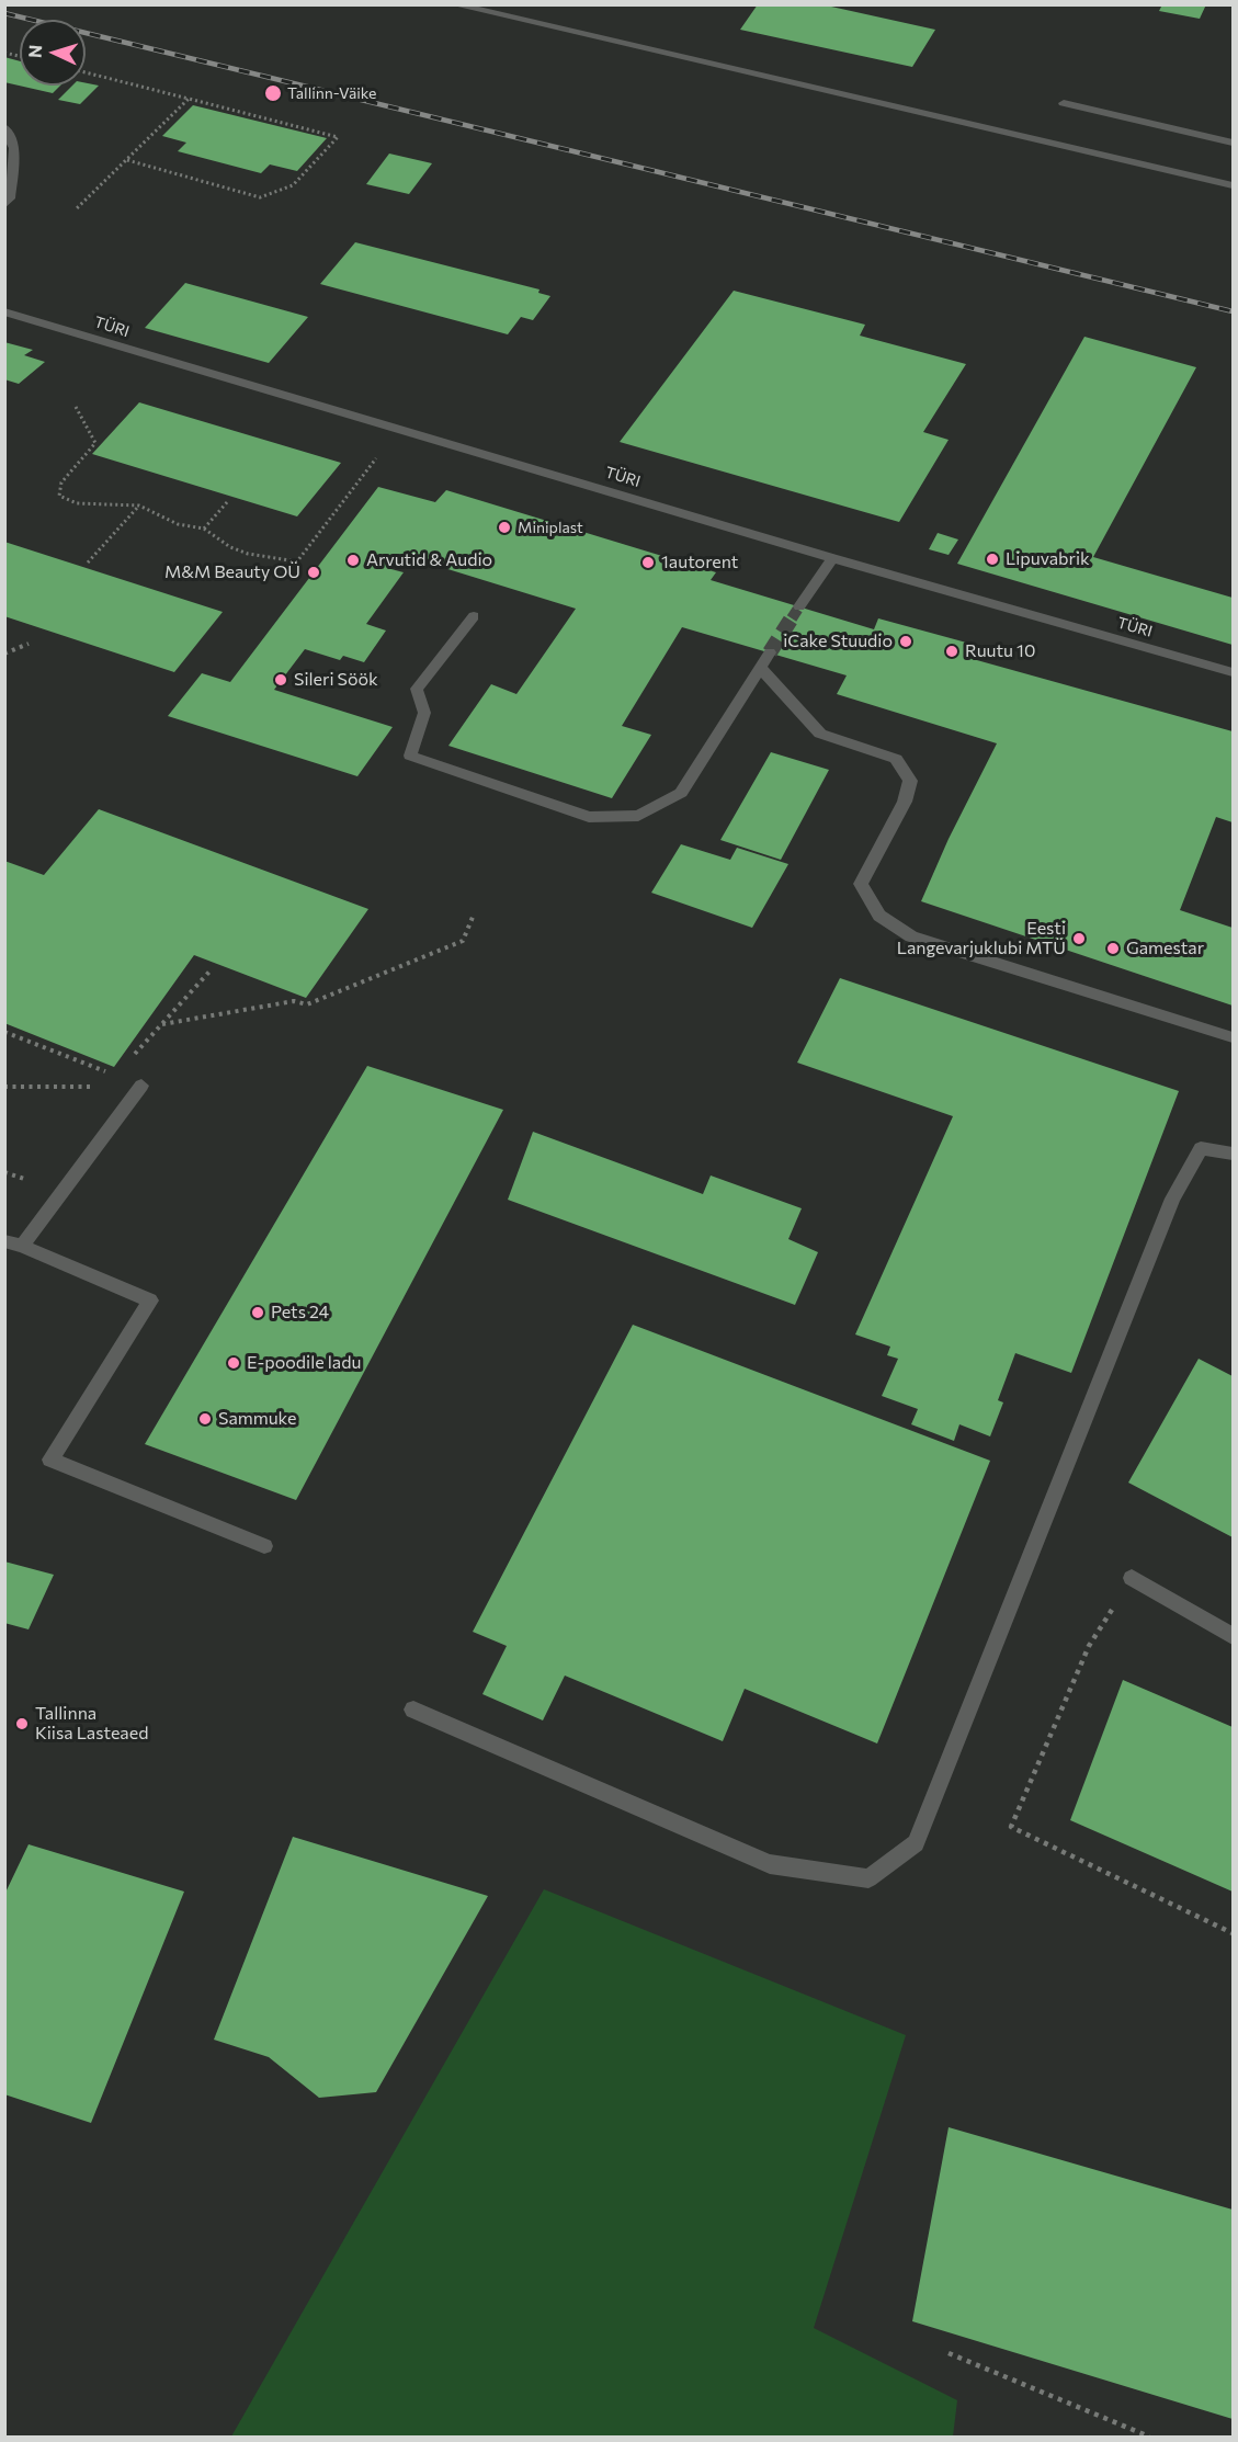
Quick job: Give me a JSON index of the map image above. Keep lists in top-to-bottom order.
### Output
{
  "streets": {
    "street": ["TÜRI"]
  },
  "places": [
    "Tallinn-Väike",
    "Miniplast",
    "Lipuvabrik",
    "Arvutid & Audio",
    "1autorent",
    "M&M Beauty OÜ",
    "iCake Stuudio",
    "Ruutu 10",
    "Sileri Söök",
    "Eesti Langevarjuklubi MTÜ",
    "Gamestar",
    "Pets 24",
    "E-poodile ladu",
    "Sammuke",
    "Tallinna Kiisa Lasteaed"
  ],
  "north": "left"
}
